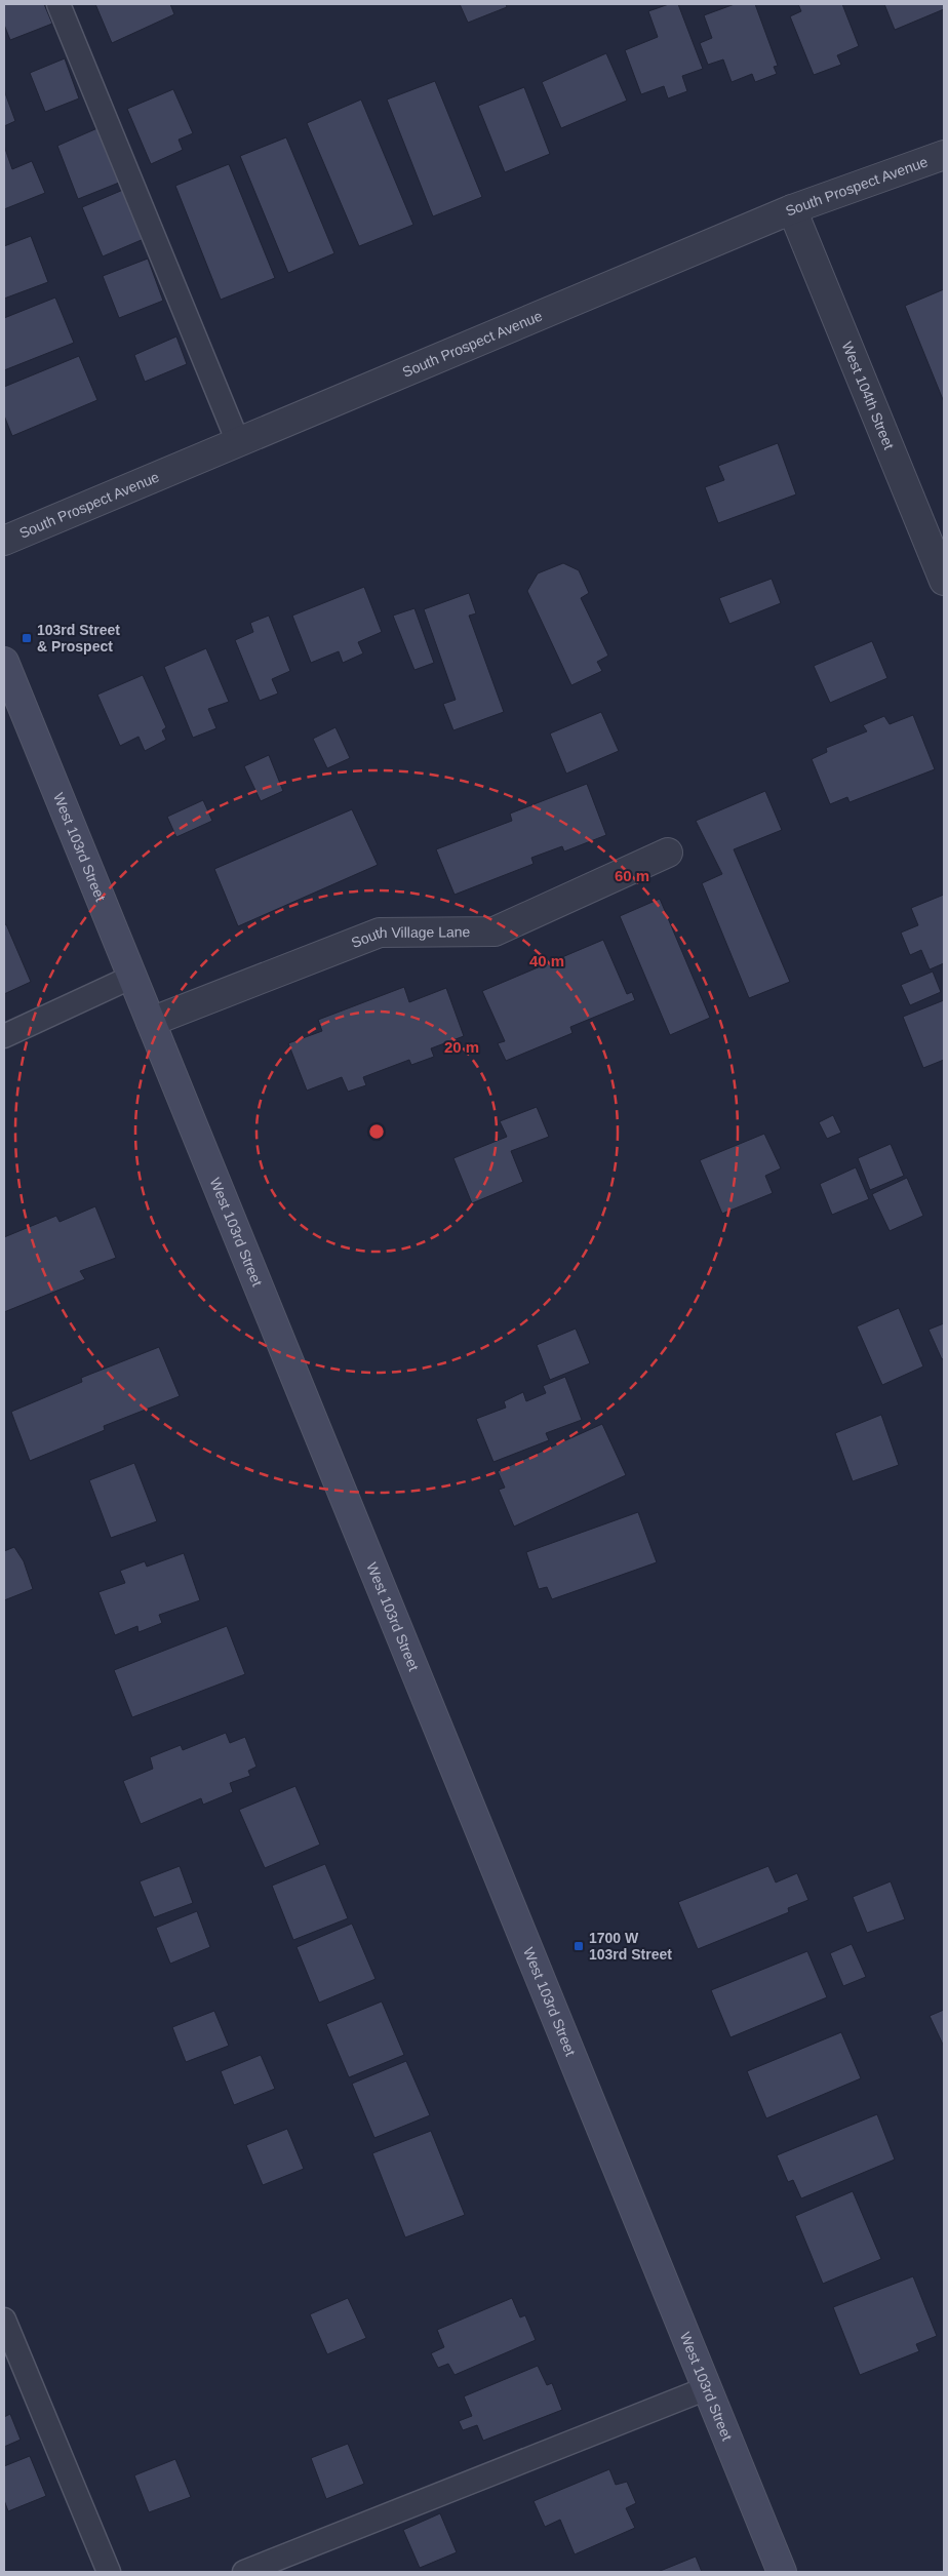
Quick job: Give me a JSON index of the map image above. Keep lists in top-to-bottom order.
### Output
{
  "streets": {
    "main road": ["West 103rd Street"],
    "street": ["South Prospect Avenue", "West 104th Street", "South Village Lane"]
  },
  "crossings": [
    ["South Prospect Avenue", "West 104th Street"],
    ["West 103rd Street", "South Village Lane"]
  ],
  "places": {
    "transit": ["103rd Street & Prospect", "1700 W 103rd Street"]
  },
  "rings": ["60 m", "40 m", "20 m"]
}
